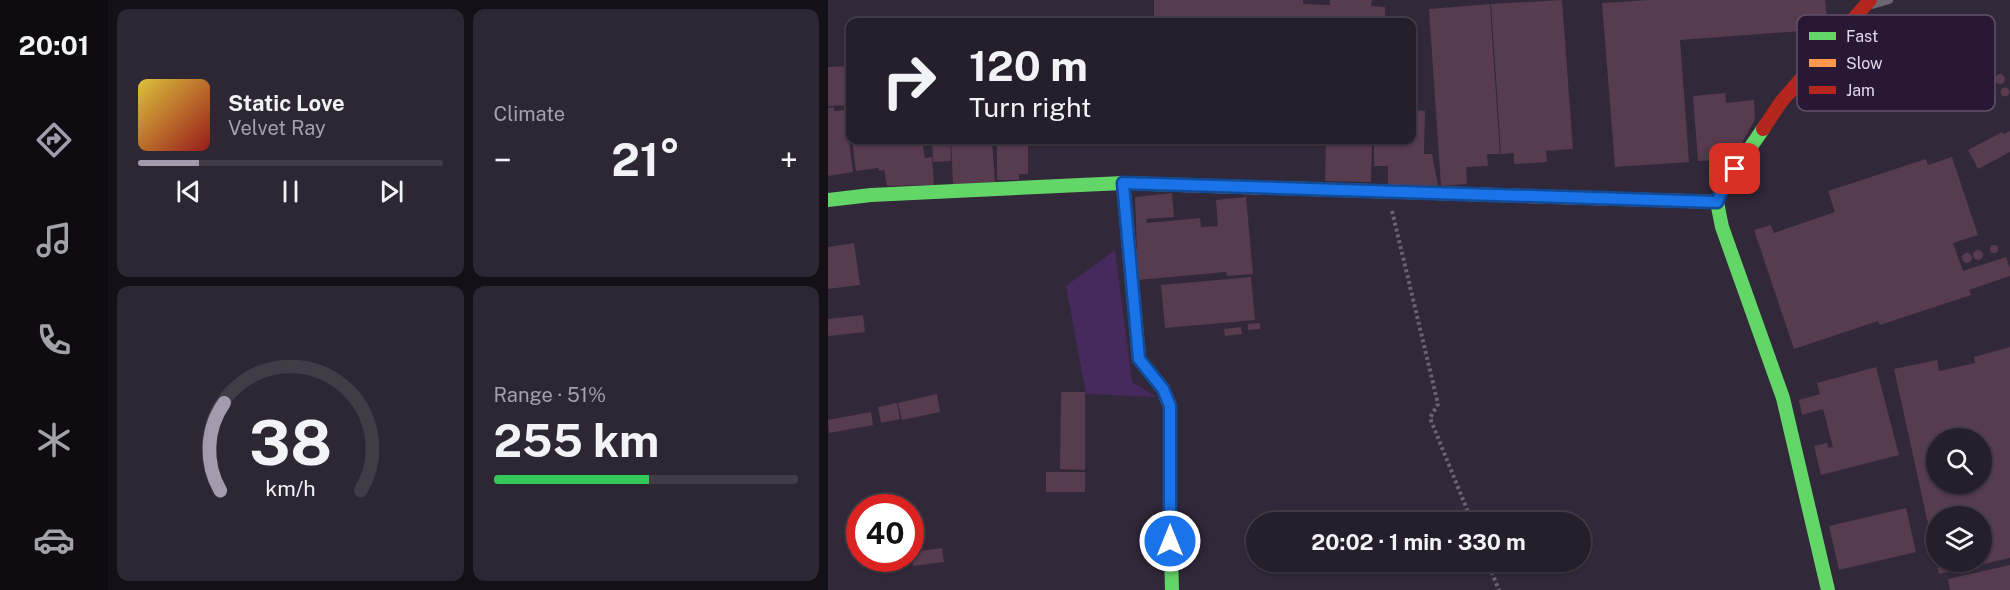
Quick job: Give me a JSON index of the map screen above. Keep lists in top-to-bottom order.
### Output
{
  "legend": ["Fast", "Slow", "Jam"],
  "page": {
    "tabs": "20:01",
    "tile": [
      "Climate",
      ["Range · 51%", "255 km"]
    ],
    "turn": ["120 m", "Turn right"],
    "song": ["Static Love", "Velvet Ray"],
    "heat": ["−", "21°", "+"],
    "limit": "40",
    "trip": "20:02 · 1 min · 330 m",
    "gauge": ["38", "km/h"]
  }
}
